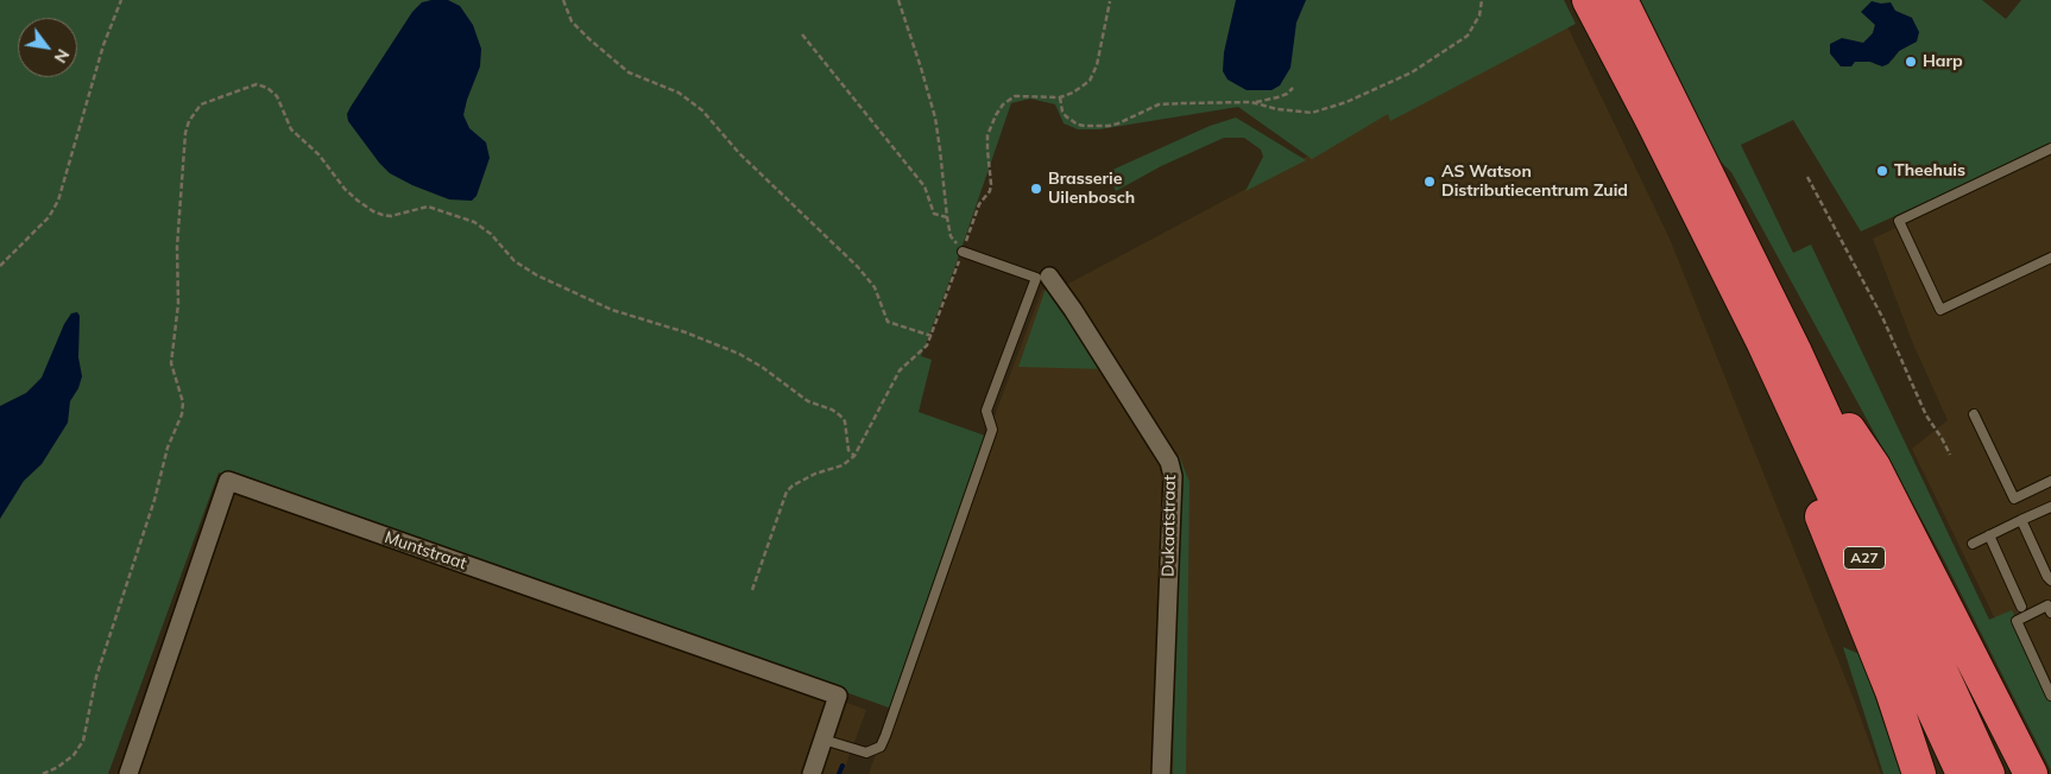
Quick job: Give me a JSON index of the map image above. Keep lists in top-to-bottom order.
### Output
{
  "streets": {
    "highway": ["A27"],
    "street": ["Dukaatstraat", "Muntstraat"]
  },
  "places": [
    "Harp",
    "Theehuis",
    "AS Watson Distributiecentrum Zuid",
    "Brasserie Uilenbosch"
  ],
  "north": "bottom right"
}
